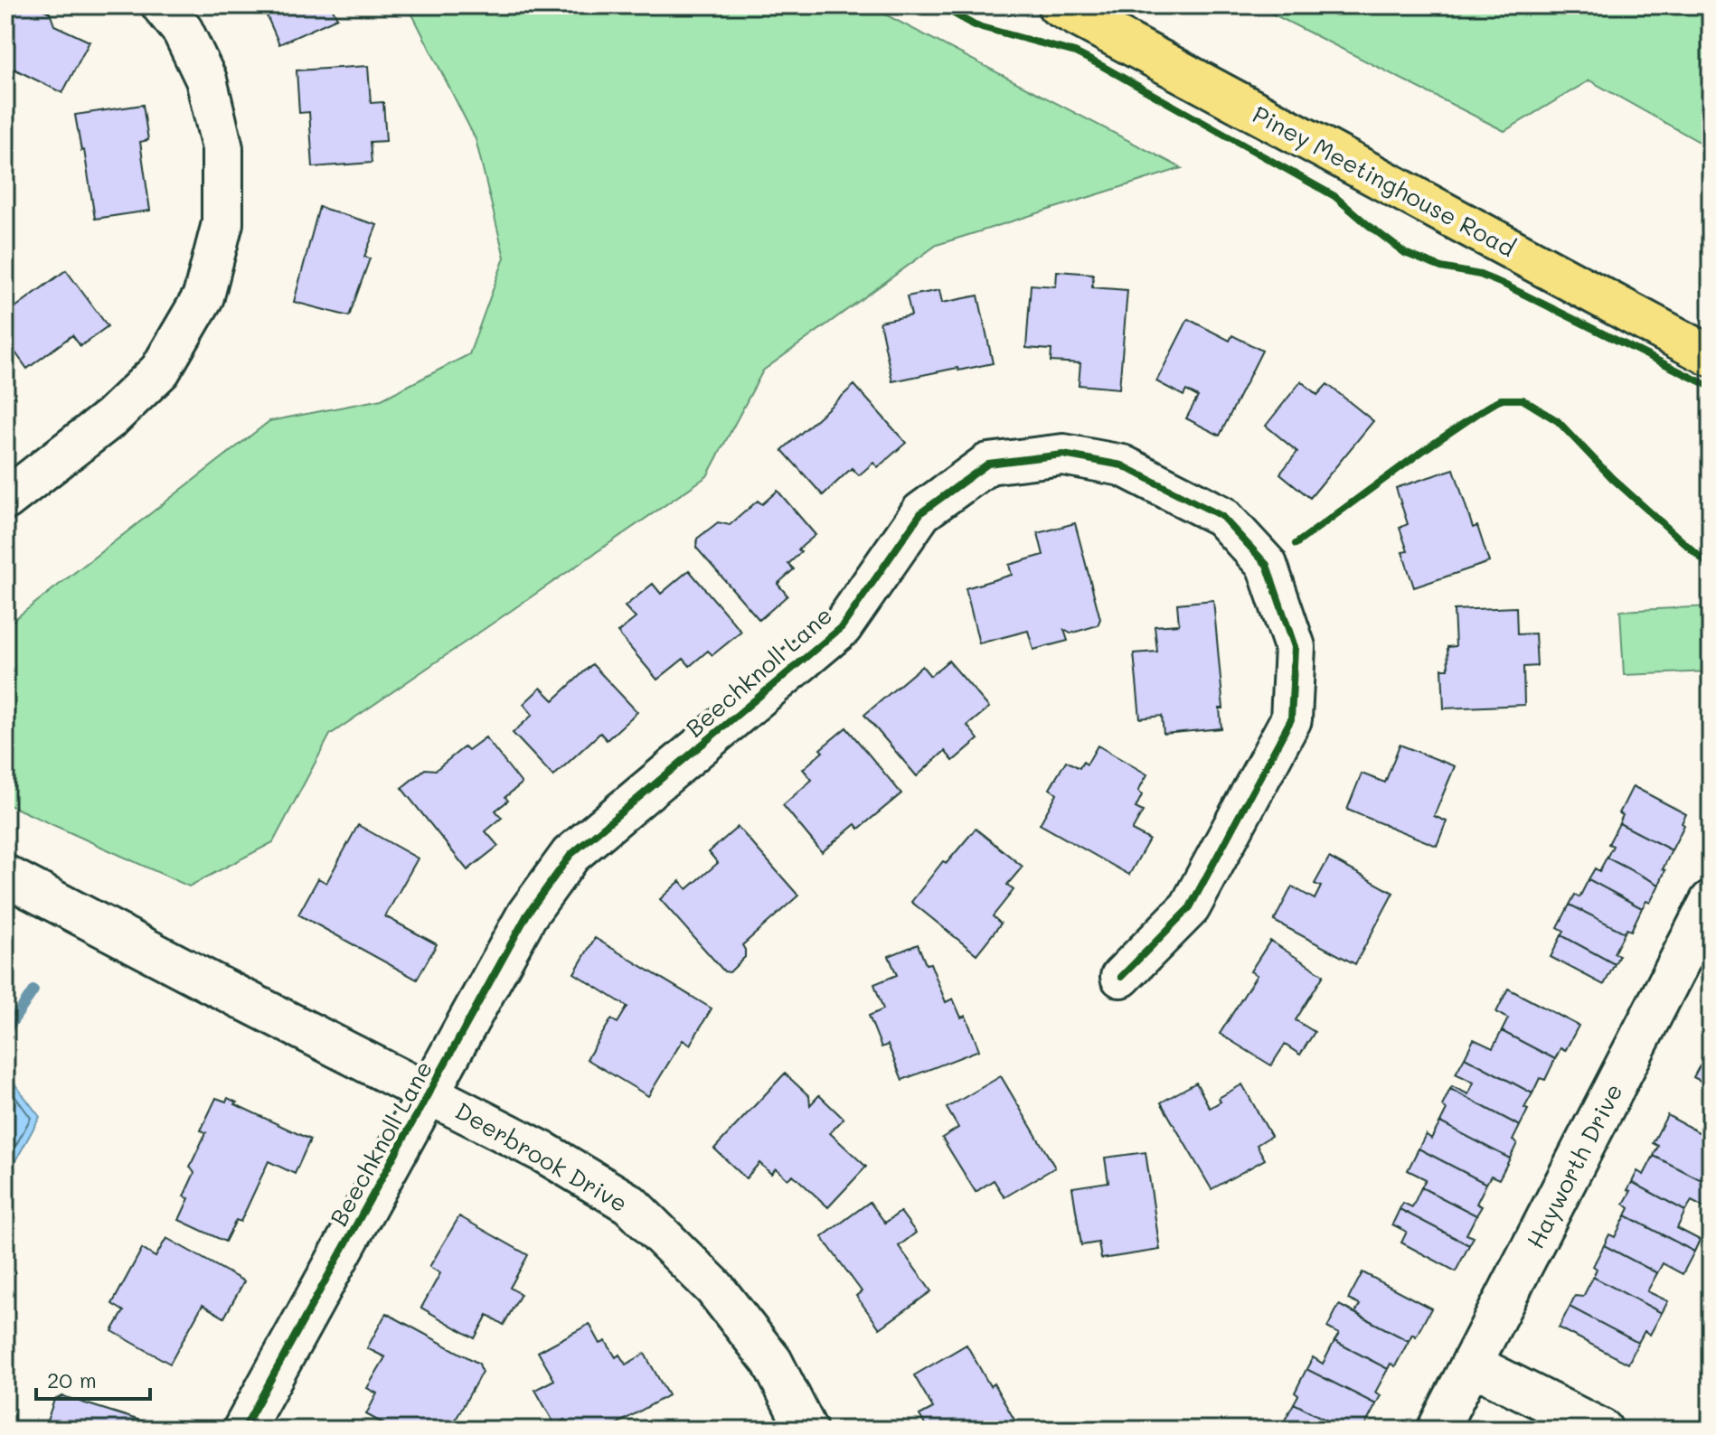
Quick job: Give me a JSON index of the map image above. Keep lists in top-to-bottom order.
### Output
{
  "streets": {
    "main road": ["Piney Meetinghouse Road"],
    "street": ["Beechknoll Lane", "Deerbrook Drive", "Hayworth Drive"]
  },
  "crossings": [
    ["Beechknoll Lane", "Deerbrook Drive"]
  ],
  "scale_bar": "20 m"
}
